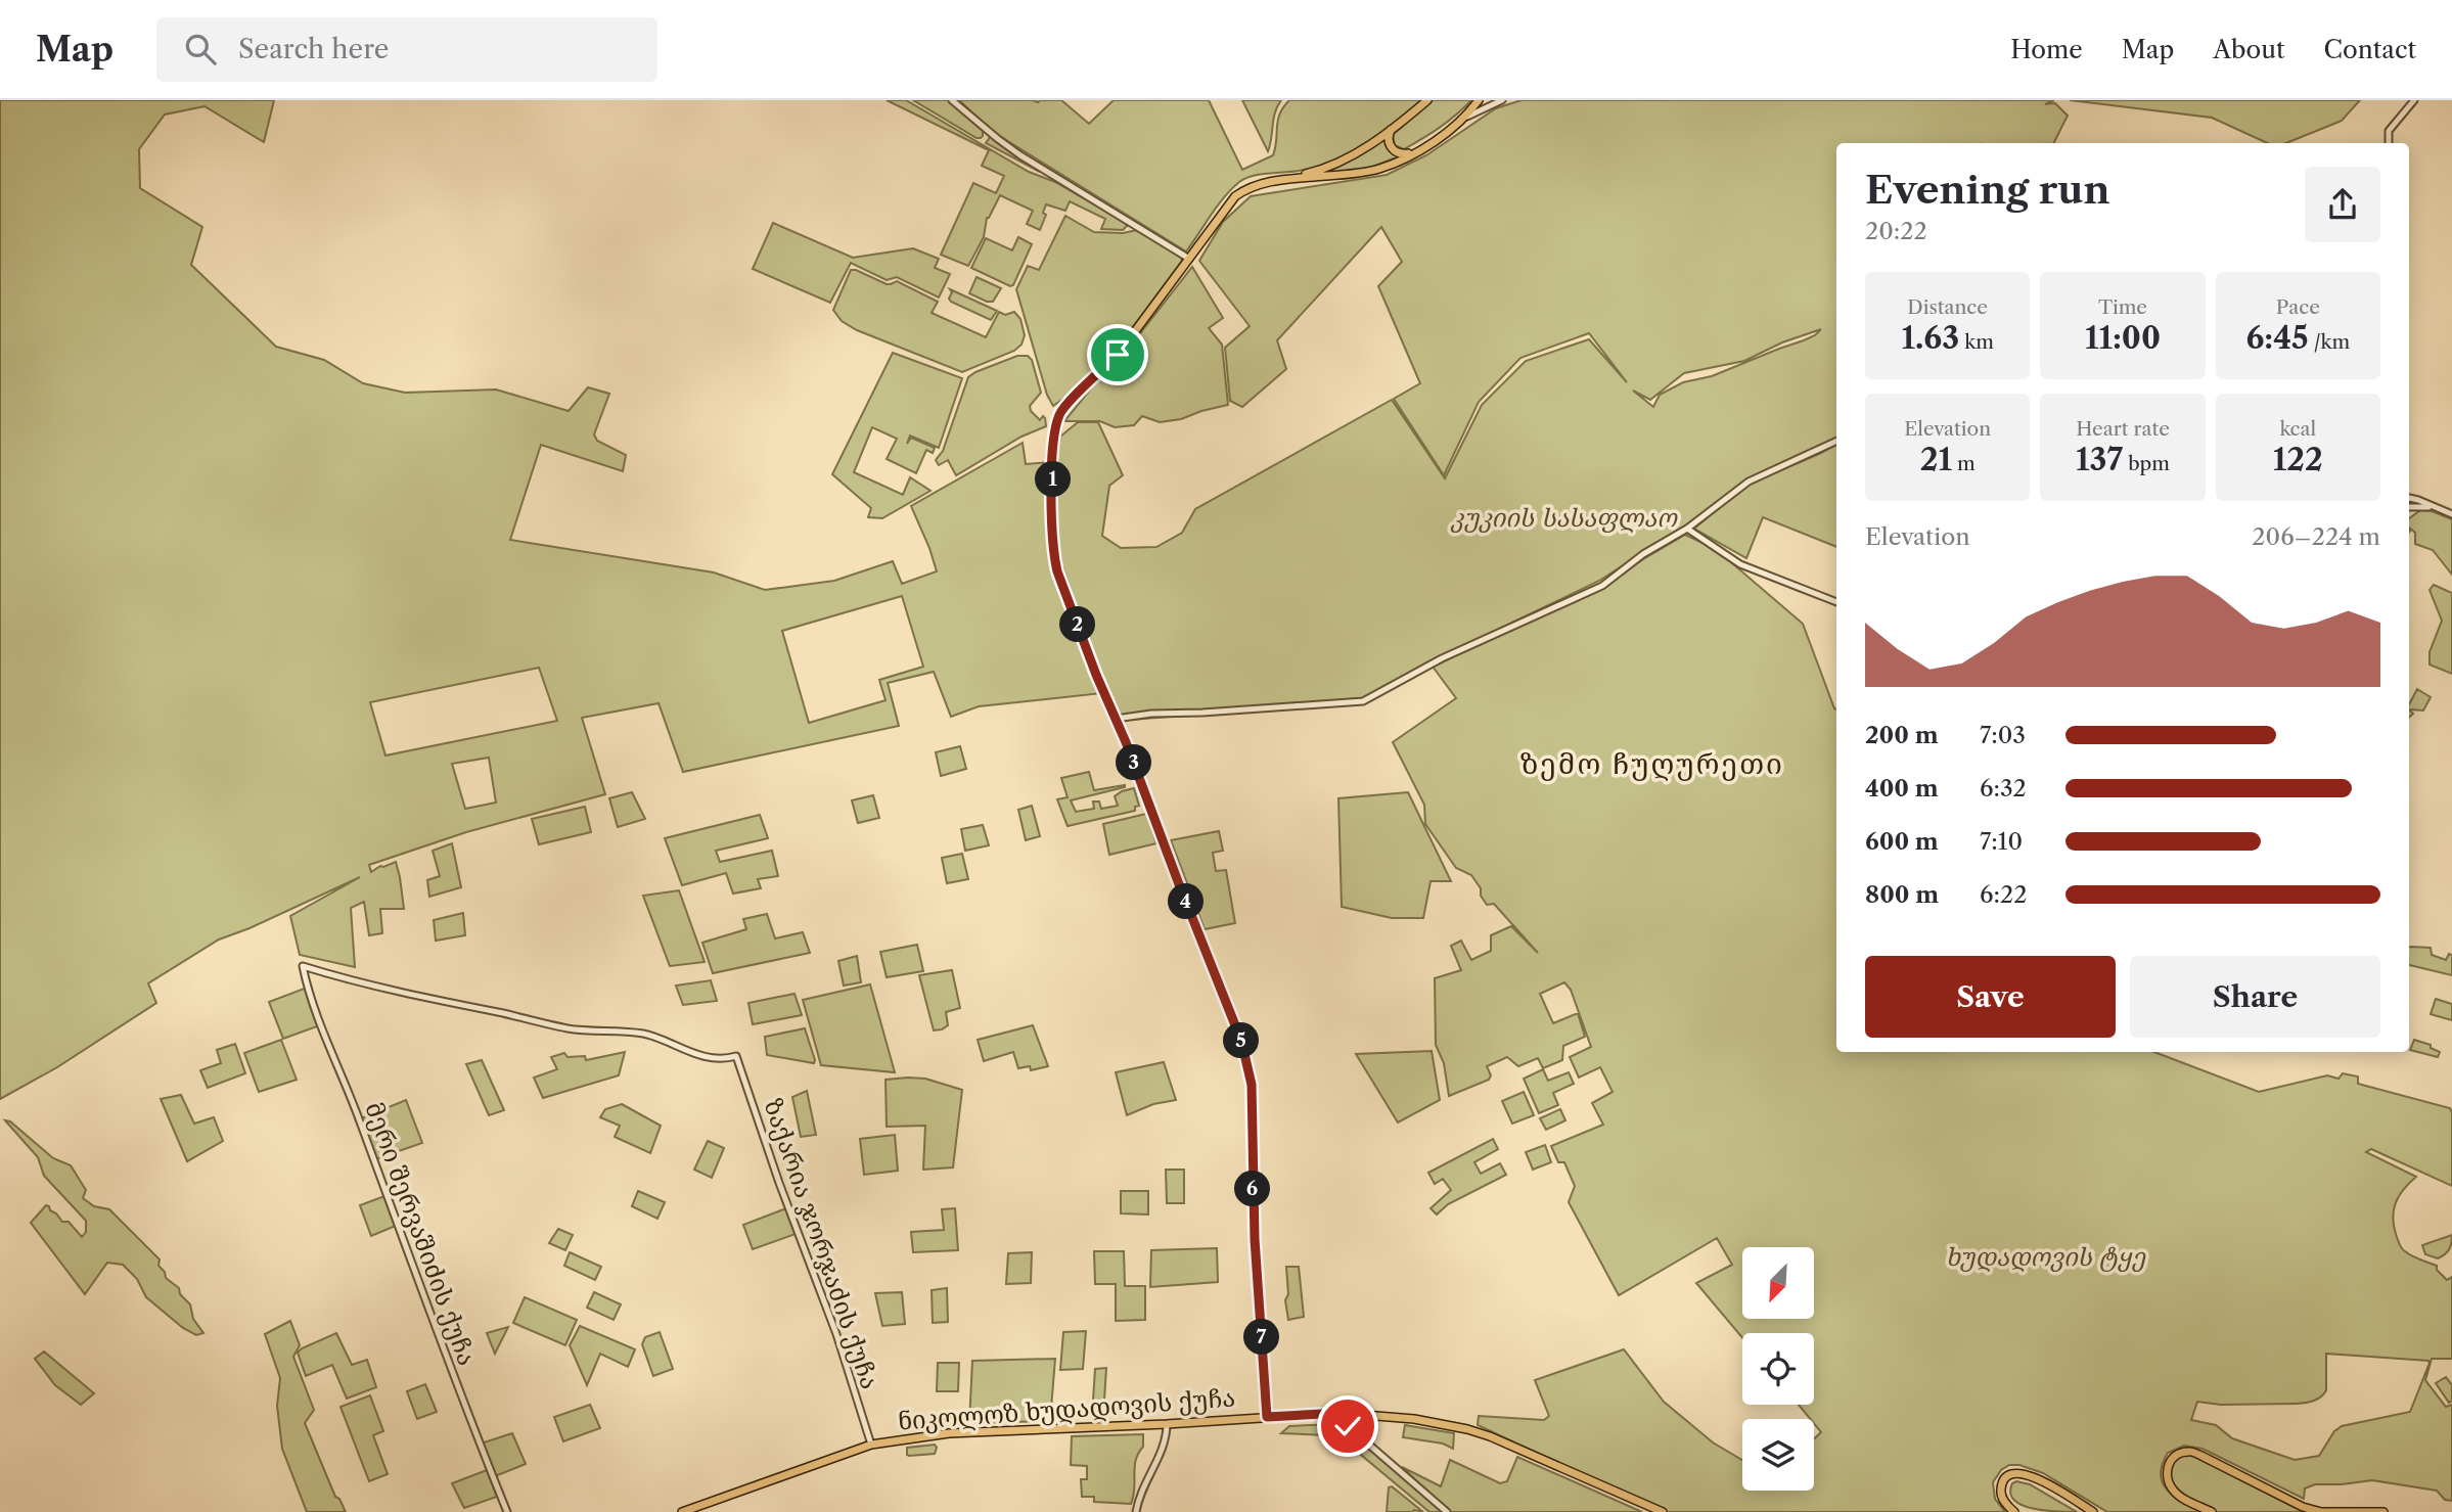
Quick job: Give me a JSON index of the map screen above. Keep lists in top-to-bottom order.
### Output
{
  "streets": {
    "main road": ["ნიკოლოზ ხუდადოვის ქუჩა"],
    "street": ["მერი შერვაშიძის ქუჩა", "ზაქარია ჯორჯაძის ქუჩა"]
  },
  "crossings": [
    ["მერი შერვაშიძის ქუჩა", "ზაქარია ჯორჯაძის ქუჩა"],
    ["ზაქარია ჯორჯაძის ქუჩა", "ნიკოლოზ ხუდადოვის ქუჩა"]
  ],
  "districts": ["ზემო ჩუღურეთი"],
  "parks": ["კუკიის სასაფლაო", "ხუდადოვის ტყე"],
  "north": "bottom left",
  "page": {
    "header": "Map",
    "search": "Search here",
    "nav": [
      "Home",
      "Map",
      "About",
      "Contact"
    ],
    "heading": ["Evening run", "20:22"],
    "stats": [
      ["Distance", "1.63 km"],
      ["Time", "11:00"],
      ["Pace", "6:45 /km"],
      ["Elevation", "21 m"],
      ["Heart rate", "137 bpm"],
      ["kcal", "122"]
    ],
    "pins": [
      "1",
      "2",
      "3",
      "4",
      "5",
      "6",
      "7"
    ],
    "chart": ["Elevation", "206–224 m"],
    "list": [
      {
        "name": "200 m",
        "note": "7:03"
      },
      {
        "name": "400 m",
        "note": "6:32"
      },
      {
        "name": "600 m",
        "note": "7:10"
      },
      {
        "name": "800 m",
        "note": "6:22"
      }
    ],
    "buttons": ["Save", "Share"]
  }
}
